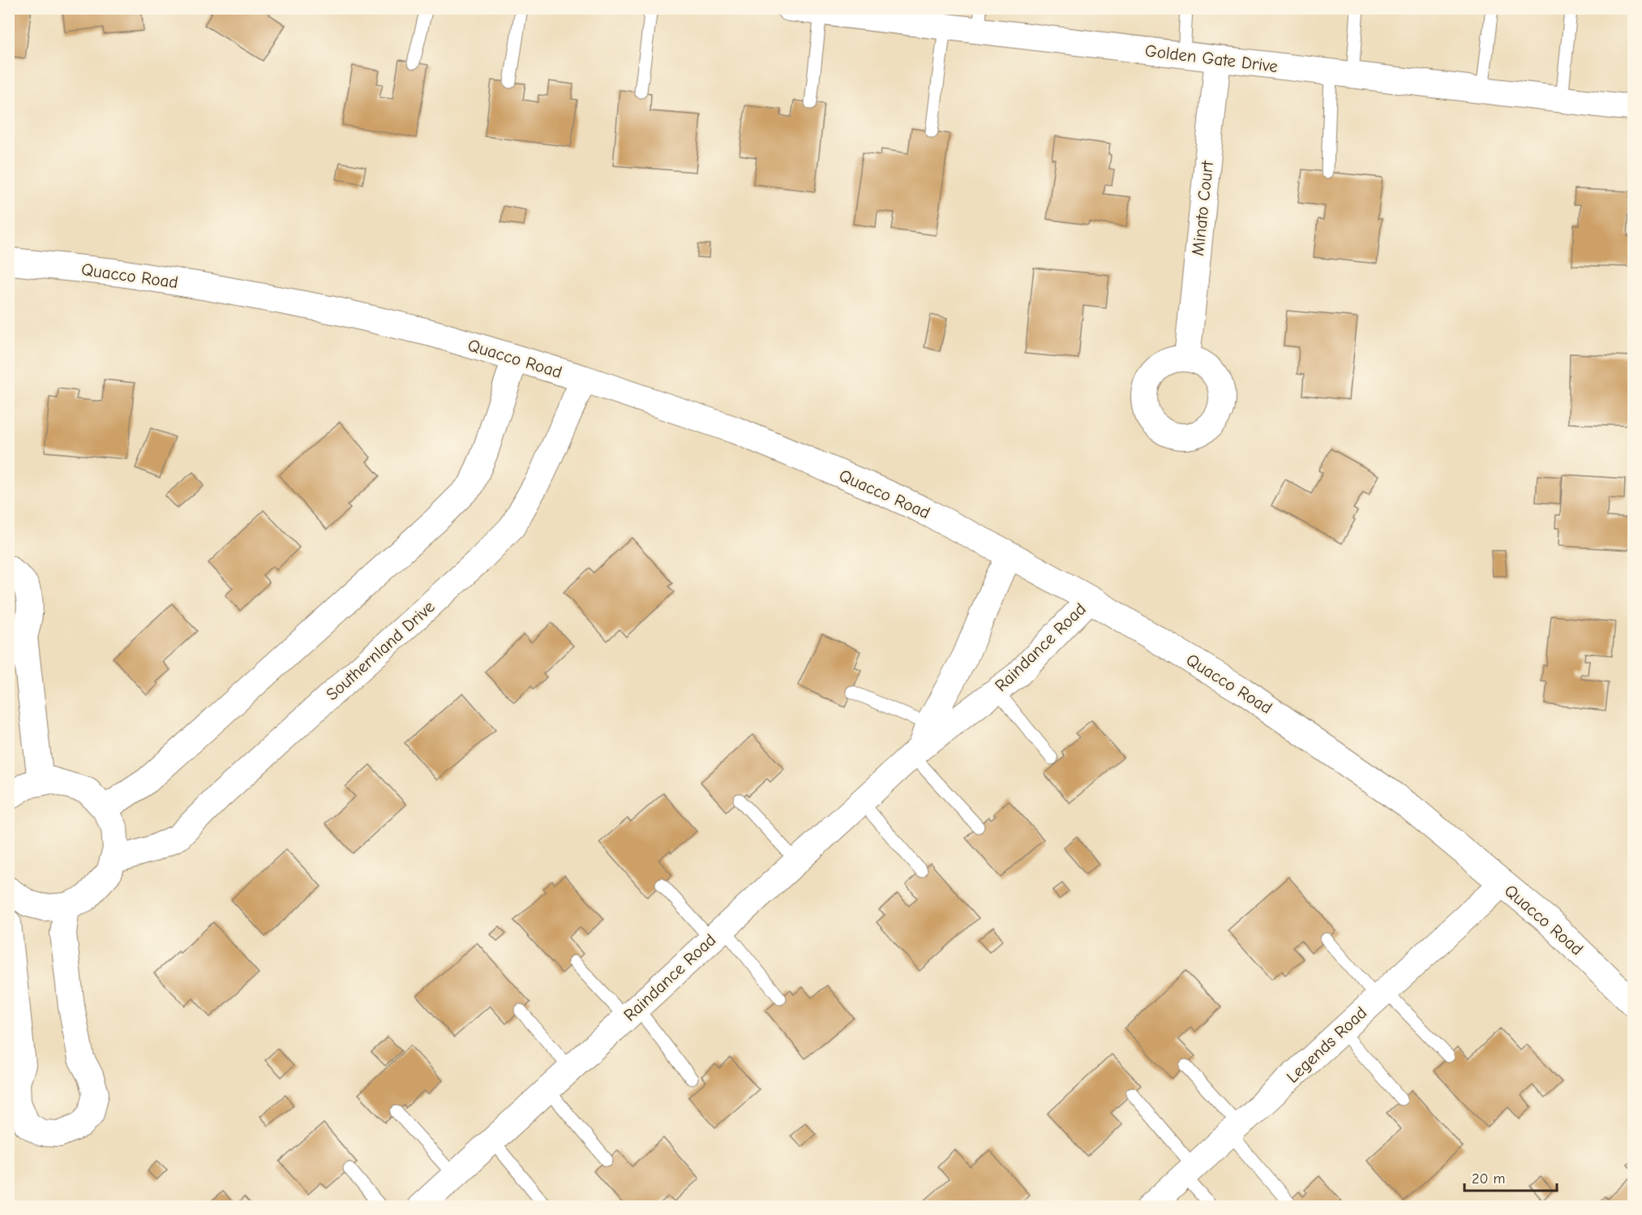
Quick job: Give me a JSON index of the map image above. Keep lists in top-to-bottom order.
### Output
{
  "streets": {
    "street": [
      "Golden Gate Drive",
      "Minato Court",
      "Quacco Road",
      "Raindance Road",
      "Southernland Drive",
      "Legends Road"
    ]
  },
  "crossings": [
    ["Golden Gate Drive", "Minato Court"],
    ["Quacco Road", "Raindance Road"],
    ["Quacco Road", "Southernland Drive"],
    ["Quacco Road", "Legends Road"]
  ],
  "scale_bar": "20 m"
}
